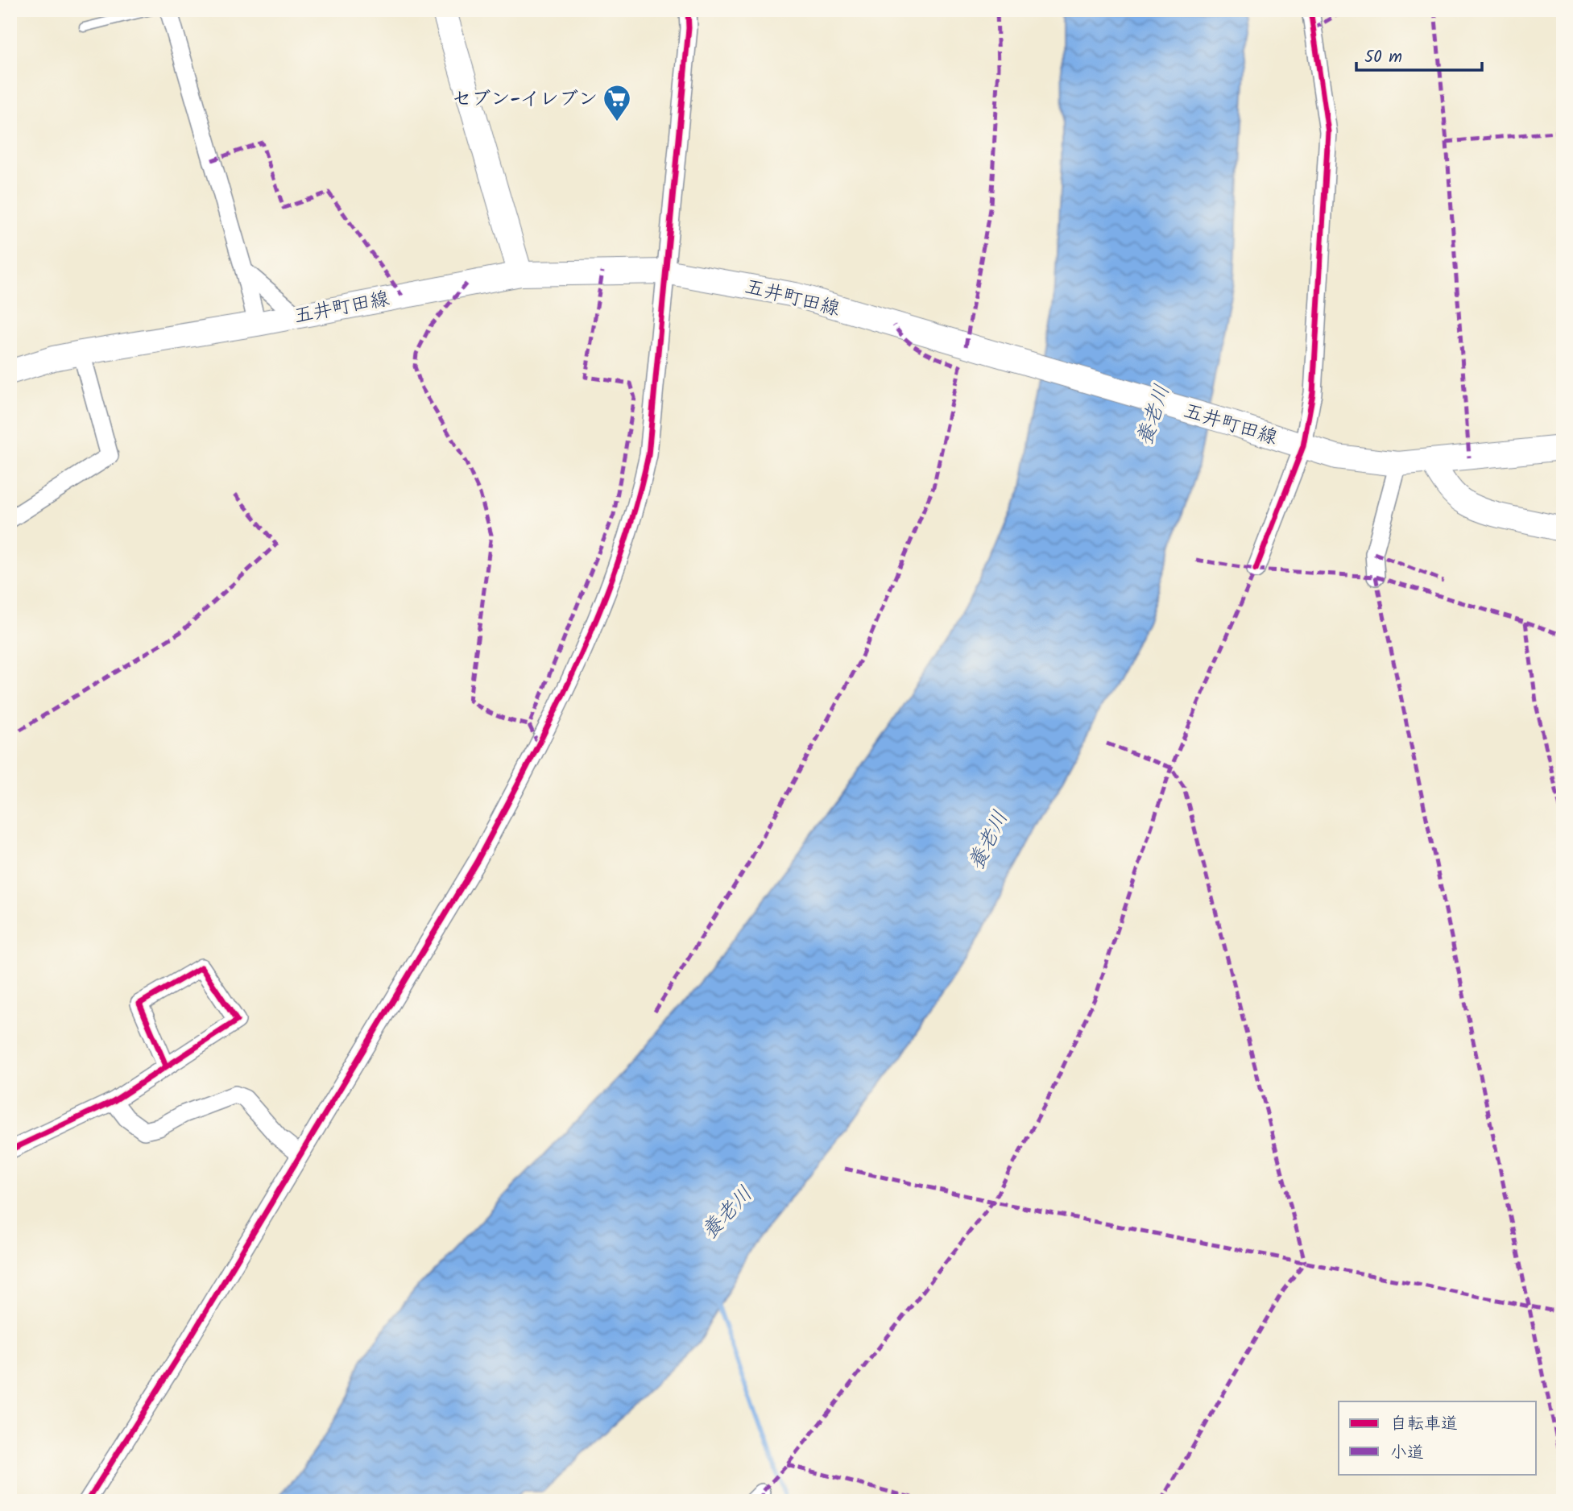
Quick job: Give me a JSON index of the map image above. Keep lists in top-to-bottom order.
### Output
{
  "streets": {
    "main road": ["五井町田線"]
  },
  "water": ["養老川"],
  "places": {
    "supermarket": ["セブン-イレブン"]
  },
  "legend": ["自転車道", "小道"],
  "scale_bar": "50 m"
}
